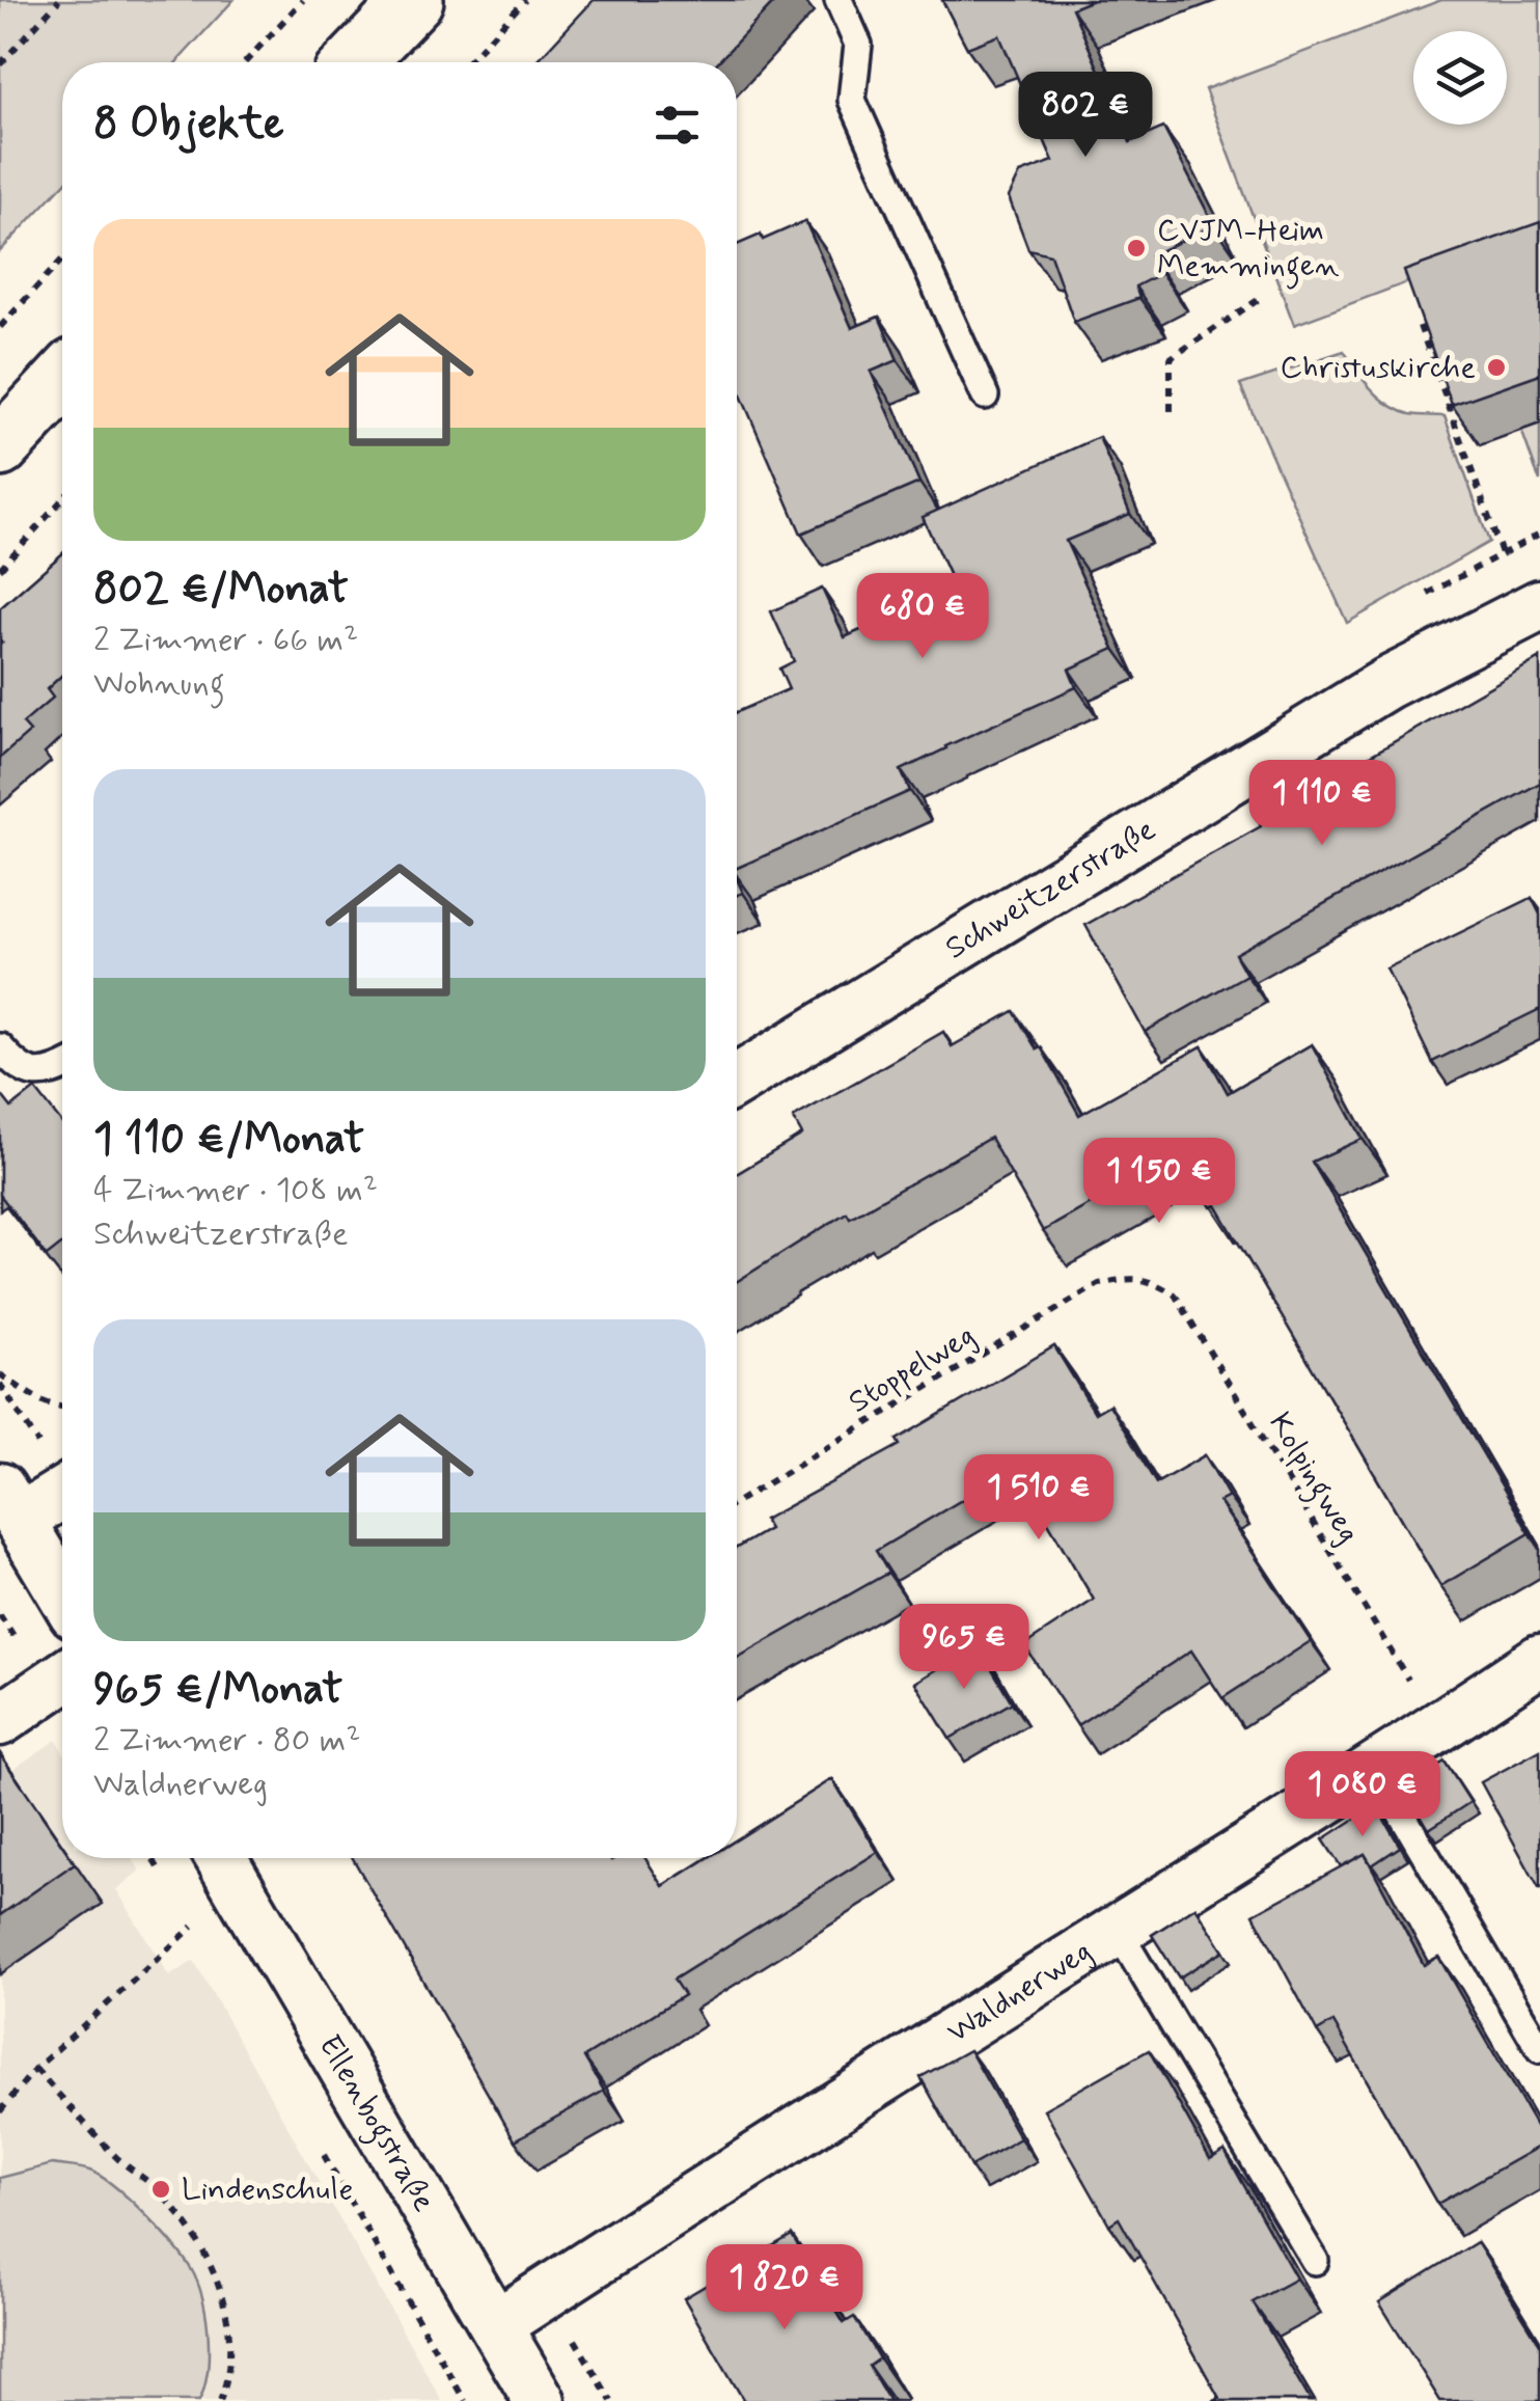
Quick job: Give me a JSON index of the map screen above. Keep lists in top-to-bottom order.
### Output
{
  "streets": {
    "street": ["Schweitzerstraße", "Waldnerweg", "Ellenbogstraße"],
    "path": ["Stoppelweg", "Kolpingweg"]
  },
  "crossings": [
    ["Stoppelweg", "Kolpingweg"],
    ["Kolpingweg", "Waldnerweg"],
    ["Waldnerweg", "Ellenbogstraße"]
  ],
  "places": ["CVJM-Heim Memmingen", "Christuskirche", "Lindenschule"],
  "page": {
    "heading": "8 Objekte",
    "price": [
      "802 €",
      "680 €",
      "1 110 €",
      "1 150 €",
      "1 510 €",
      "965 €",
      "1 080 €",
      "1 820 €"
    ],
    "list": [
      {
        "name": "802 €/Monat",
        "note": "2 Zimmer · 66 m² · Wohnung"
      },
      {
        "name": "1 110 €/Monat",
        "note": "4 Zimmer · 108 m² · Schweitzerstraße"
      },
      {
        "name": "965 €/Monat",
        "note": "2 Zimmer · 80 m² · Waldnerweg"
      }
    ]
  }
}
